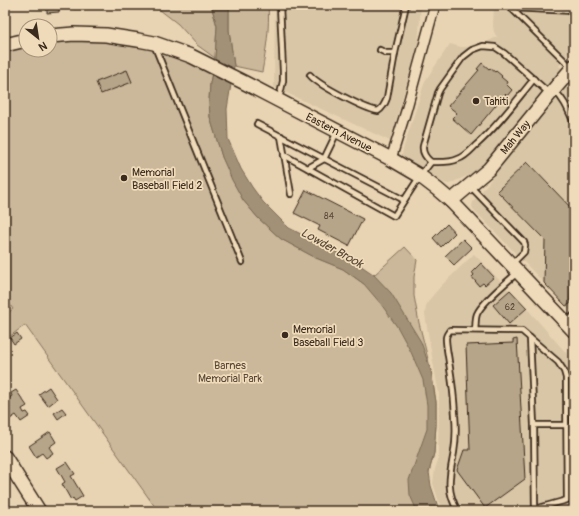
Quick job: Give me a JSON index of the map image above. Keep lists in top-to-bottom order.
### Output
{
  "streets": {
    "main road": ["Eastern Avenue", "Mah Way"]
  },
  "crossings": [
    ["Eastern Avenue", "Mah Way"]
  ],
  "water": ["Lowder Brook"],
  "parks": ["Barnes Memorial Park"],
  "places": ["Tahiti", "Memorial Baseball Field 2", "Memorial Baseball Field 3"],
  "house_numbers": ["84", "62"],
  "north": "bottom right"
}
